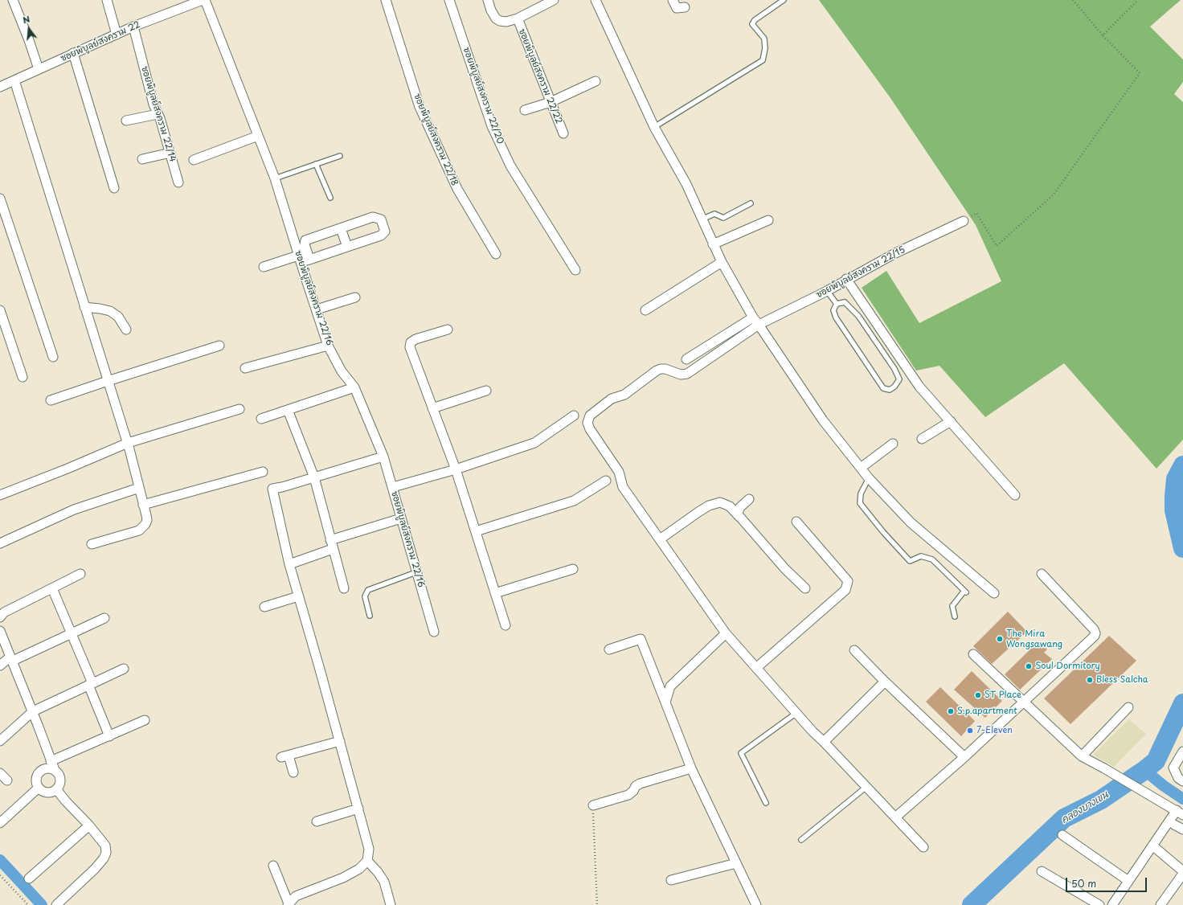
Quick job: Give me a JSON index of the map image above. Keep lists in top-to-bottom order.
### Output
{
  "streets": {
    "street": [
      "ซอยพิบูลย์สงคราม 22",
      "ซอยพิบูลย์สงคราม 22/22",
      "ซอยพิบูลย์สงคราม 22/20",
      "ซอยพิบูลย์สงคราม 22/14",
      "ซอยพิบูลย์สงคราม 22/18",
      "ซอยพิบูลย์สงคราม 22/15",
      "ซอยพิบูลย์สงคราม 22/16"
    ]
  },
  "crossings": [
    ["ซอยพิบูลย์สงคราม 22", "ซอยพิบูลย์สงคราม 22/14"],
    ["ซอยพิบูลย์สงคราม 22", "ซอยพิบูลย์สงคราม 22/16"]
  ],
  "water": ["คลองบางเขน"],
  "places": [
    "The Mira Wongsawang",
    "Soul Dormitory",
    "Bless Salcha",
    "ST Place",
    "S.p.apartment",
    "7-Eleven"
  ],
  "scale_bar": "50 m",
  "north": "top"
}
